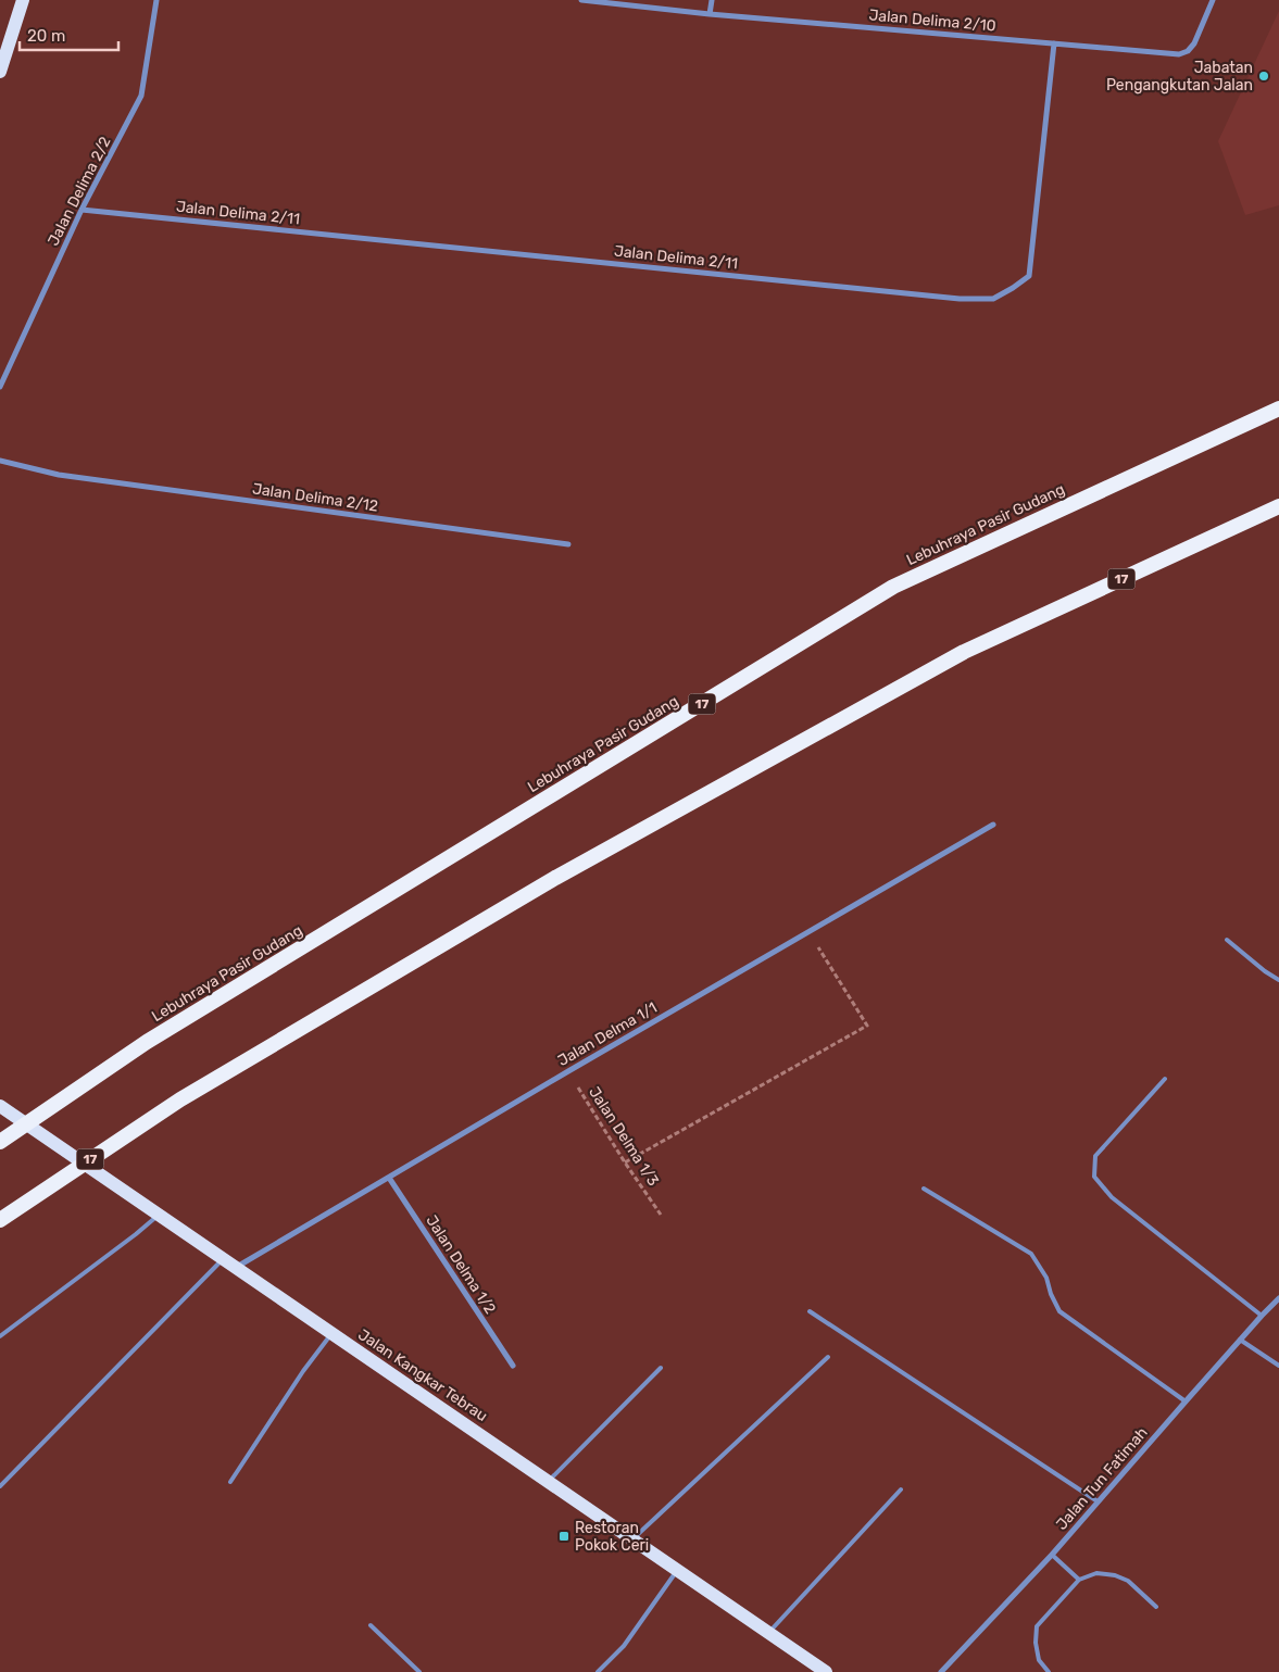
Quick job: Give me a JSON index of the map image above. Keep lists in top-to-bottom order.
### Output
{
  "streets": {
    "highway": ["Lebuhraya Pasir Gudang", "17"],
    "main road": ["Jalan Kangkar Tebrau"],
    "street": [
      "Jalan Delima 2/10",
      "Jalan Delima 2/2",
      "Jalan Delima 2/11",
      "Jalan Delima 2/12",
      "Jalan Delma 1/1",
      "Jalan Delma 1/2",
      "Jalan Tun Fatimah"
    ],
    "path": ["Jalan Delma 1/3"]
  },
  "crossings": [
    ["Jalan Delima 2/10", "Jalan Delima 2/11"],
    ["Jalan Delima 2/2", "Jalan Delima 2/11"],
    ["Jalan Delma 1/1", "Jalan Delma 1/3"],
    ["Jalan Delma 1/1", "Jalan Delma 1/2"],
    ["Jalan Delma 1/1", "Jalan Kangkar Tebrau"]
  ],
  "places": {
    "other": ["Jabatan Pengangkutan Jalan"],
    "transit": ["Restoran Pokok Ceri"]
  },
  "scale_bar": "20 m"
}
